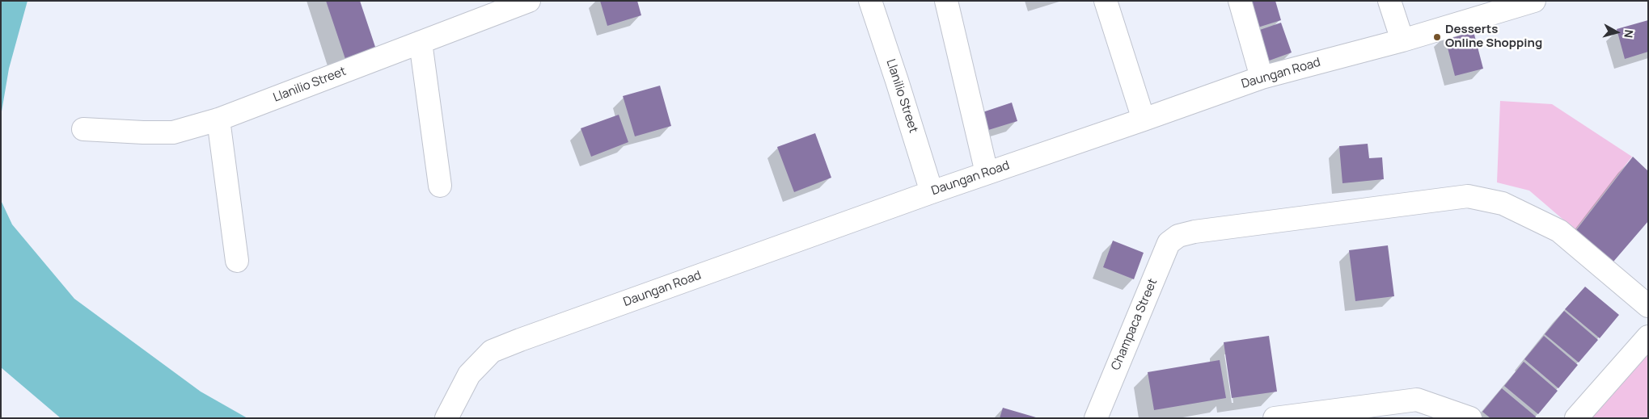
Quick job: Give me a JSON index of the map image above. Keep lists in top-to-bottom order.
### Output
{
  "streets": {
    "street": ["Daungan Road", "Llanilio Street", "Champaca Street"]
  },
  "crossings": [
    ["Daungan Road", "Llanilio Street"]
  ],
  "places": ["Desserts Online Shopping"],
  "north": "right"
}
